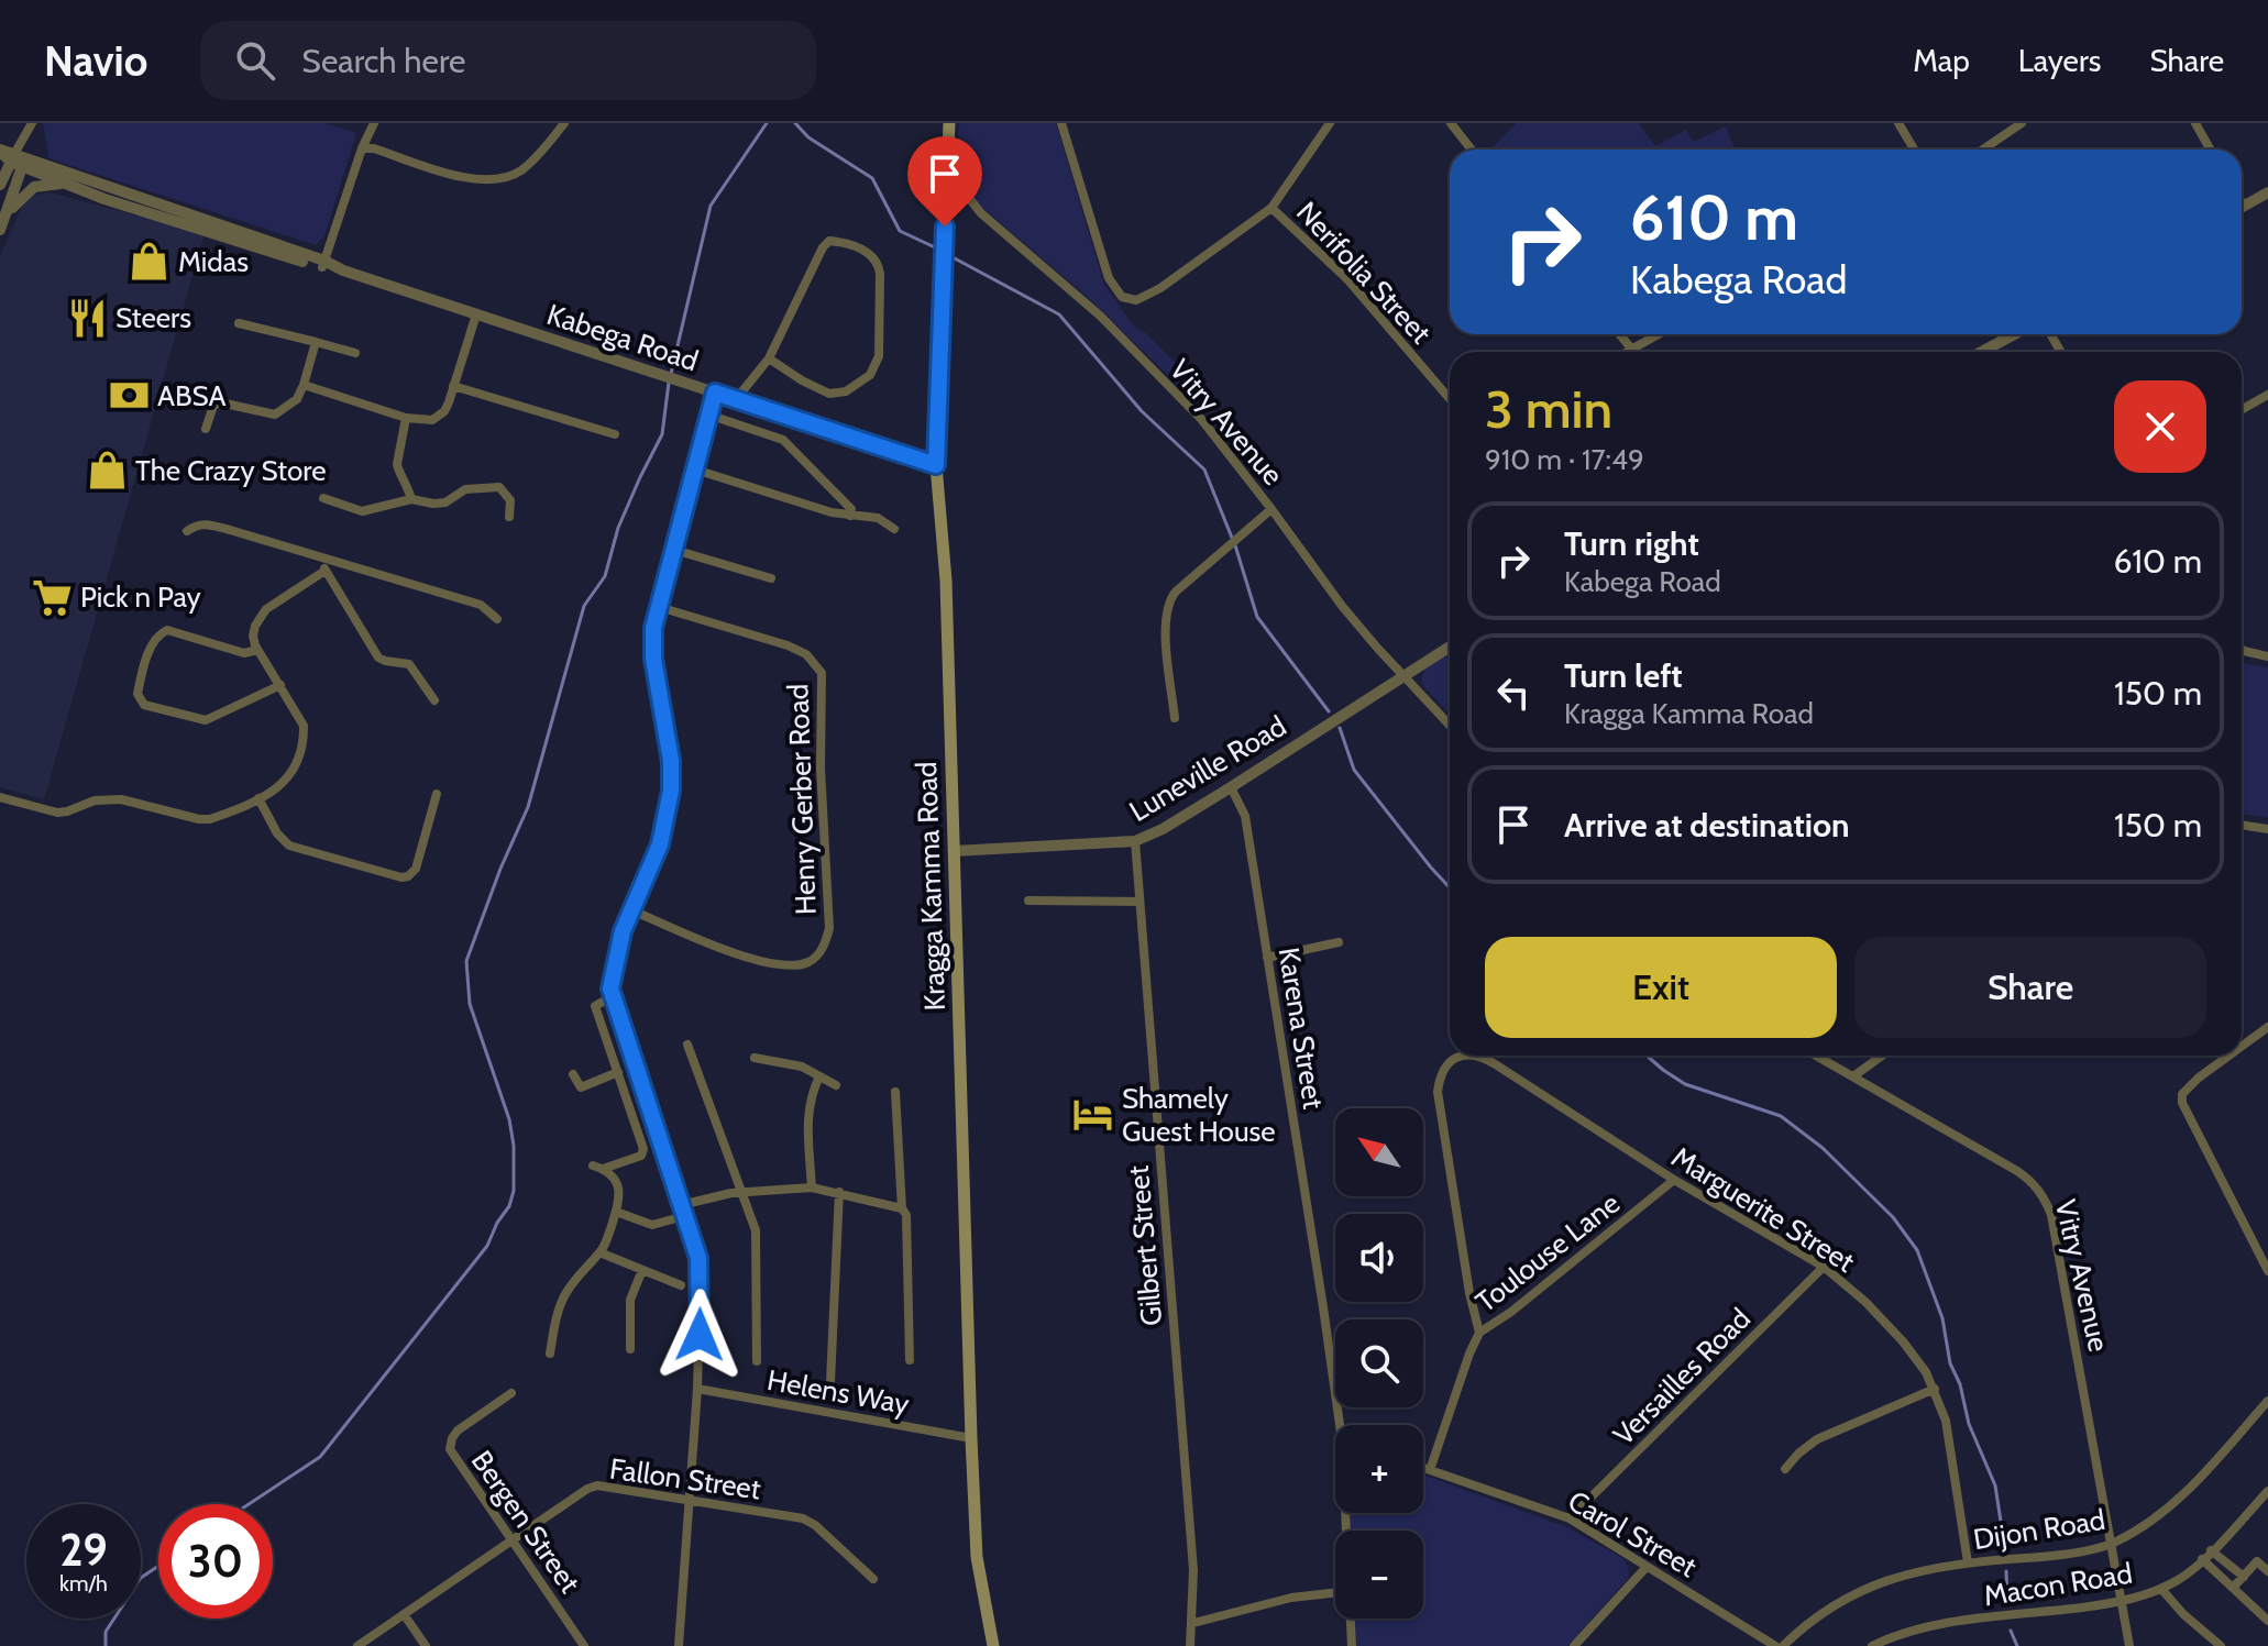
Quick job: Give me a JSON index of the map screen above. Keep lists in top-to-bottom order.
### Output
{
  "streets": {
    "main road": ["Kragga Kamma Road"],
    "street": [
      "Nerifolia Street",
      "Kabega Road",
      "Vitry Avenue",
      "Luneville Road",
      "Henry Gerber Road",
      "Karena Street",
      "Marguerite Street",
      "Gilbert Street",
      "Toulouse Lane",
      "Versailles Road",
      "Helens Way",
      "Fallon Street",
      "Bergen Street",
      "Dijon Road",
      "Carol Street",
      "Macon Road"
    ]
  },
  "crossings": [
    ["Kabega Road", "Kragga Kamma Road"],
    ["Vitry Avenue", "Luneville Road"],
    ["Vitry Avenue", "Kragga Kamma Road"],
    ["Vitry Avenue", "Dijon Road"],
    ["Vitry Avenue", "Macon Road"],
    ["Luneville Road", "Kragga Kamma Road"],
    ["Luneville Road", "Karena Street"],
    ["Luneville Road", "Gilbert Street"],
    ["Kragga Kamma Road", "Helens Way"],
    ["Marguerite Street", "Toulouse Lane"],
    ["Marguerite Street", "Versailles Road"],
    ["Marguerite Street", "Dijon Road"],
    ["Toulouse Lane", "Carol Street"],
    ["Versailles Road", "Carol Street"],
    ["Fallon Street", "Bergen Street"]
  ],
  "places": {
    "shop": ["Midas", "The Crazy Store"],
    "restaurant": ["Steers"],
    "bank": ["ABSA"],
    "supermarket": ["Pick n Pay"],
    "hotel": ["Shamely Guest House"]
  },
  "north": "top left",
  "page": {
    "header": "Navio",
    "search": "Search here",
    "nav": ["Map", "Layers", "Share"],
    "turn": ["610 m", "Kabega Road"],
    "heading": ["3 min", "910 m · 17:49"],
    "list": [
      {
        "name": "Turn right",
        "note": "Kabega Road",
        "value": "610 m"
      },
      {
        "name": "Turn left",
        "note": "Kragga Kamma Road",
        "value": "150 m"
      },
      {
        "name": "Arrive at destination",
        "value": "150 m"
      }
    ],
    "buttons": ["Exit", "Share"],
    "map_buttons": ["+", "−"],
    "speed": "29 km/h",
    "limit": "30"
  }
}
